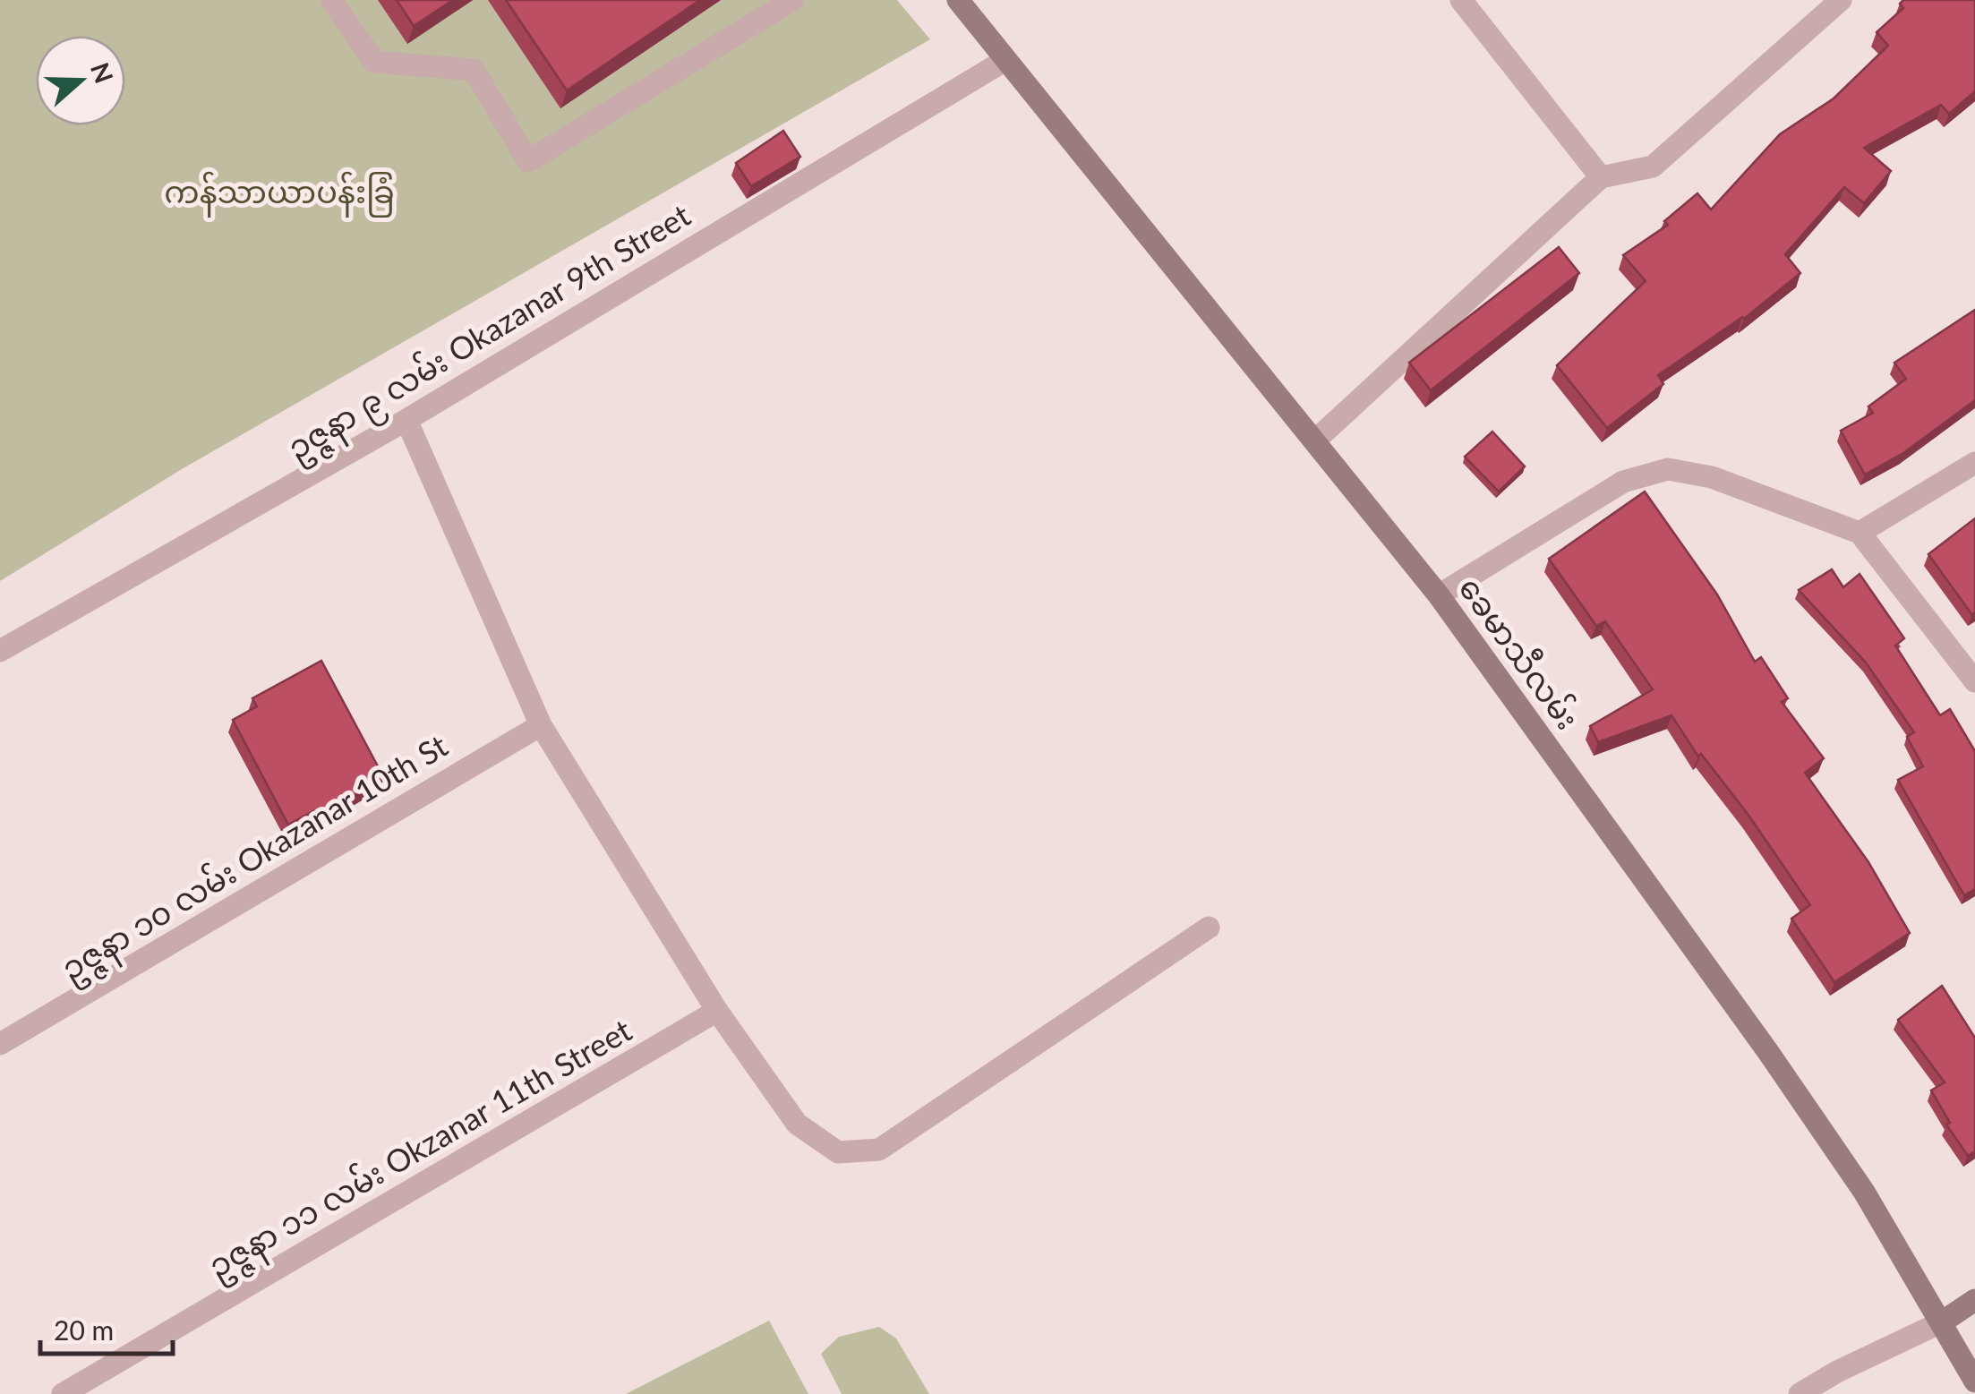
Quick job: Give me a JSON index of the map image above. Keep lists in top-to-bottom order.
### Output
{
  "streets": {
    "main road": ["ခေမာသီလမ်း"],
    "street": ["ဥဇ္ဇနာ ၉ လမ်း Okazanar 9th Street", "ဥဇ္ဇနာ ၁၀ လမ်း Okazanar 10th St", "ဥဇ္ဇနာ ၁၁ လမ်း Okzanar 11th Street"]
  },
  "crossings": [
    ["ဥဇ္ဇနာ ၉ လမ်း Okazanar 9th Street", "ခေမာသီလမ်း"]
  ],
  "parks": ["ကန်သာယာပန်းခြံ"],
  "scale_bar": "20 m",
  "north": "right"
}
